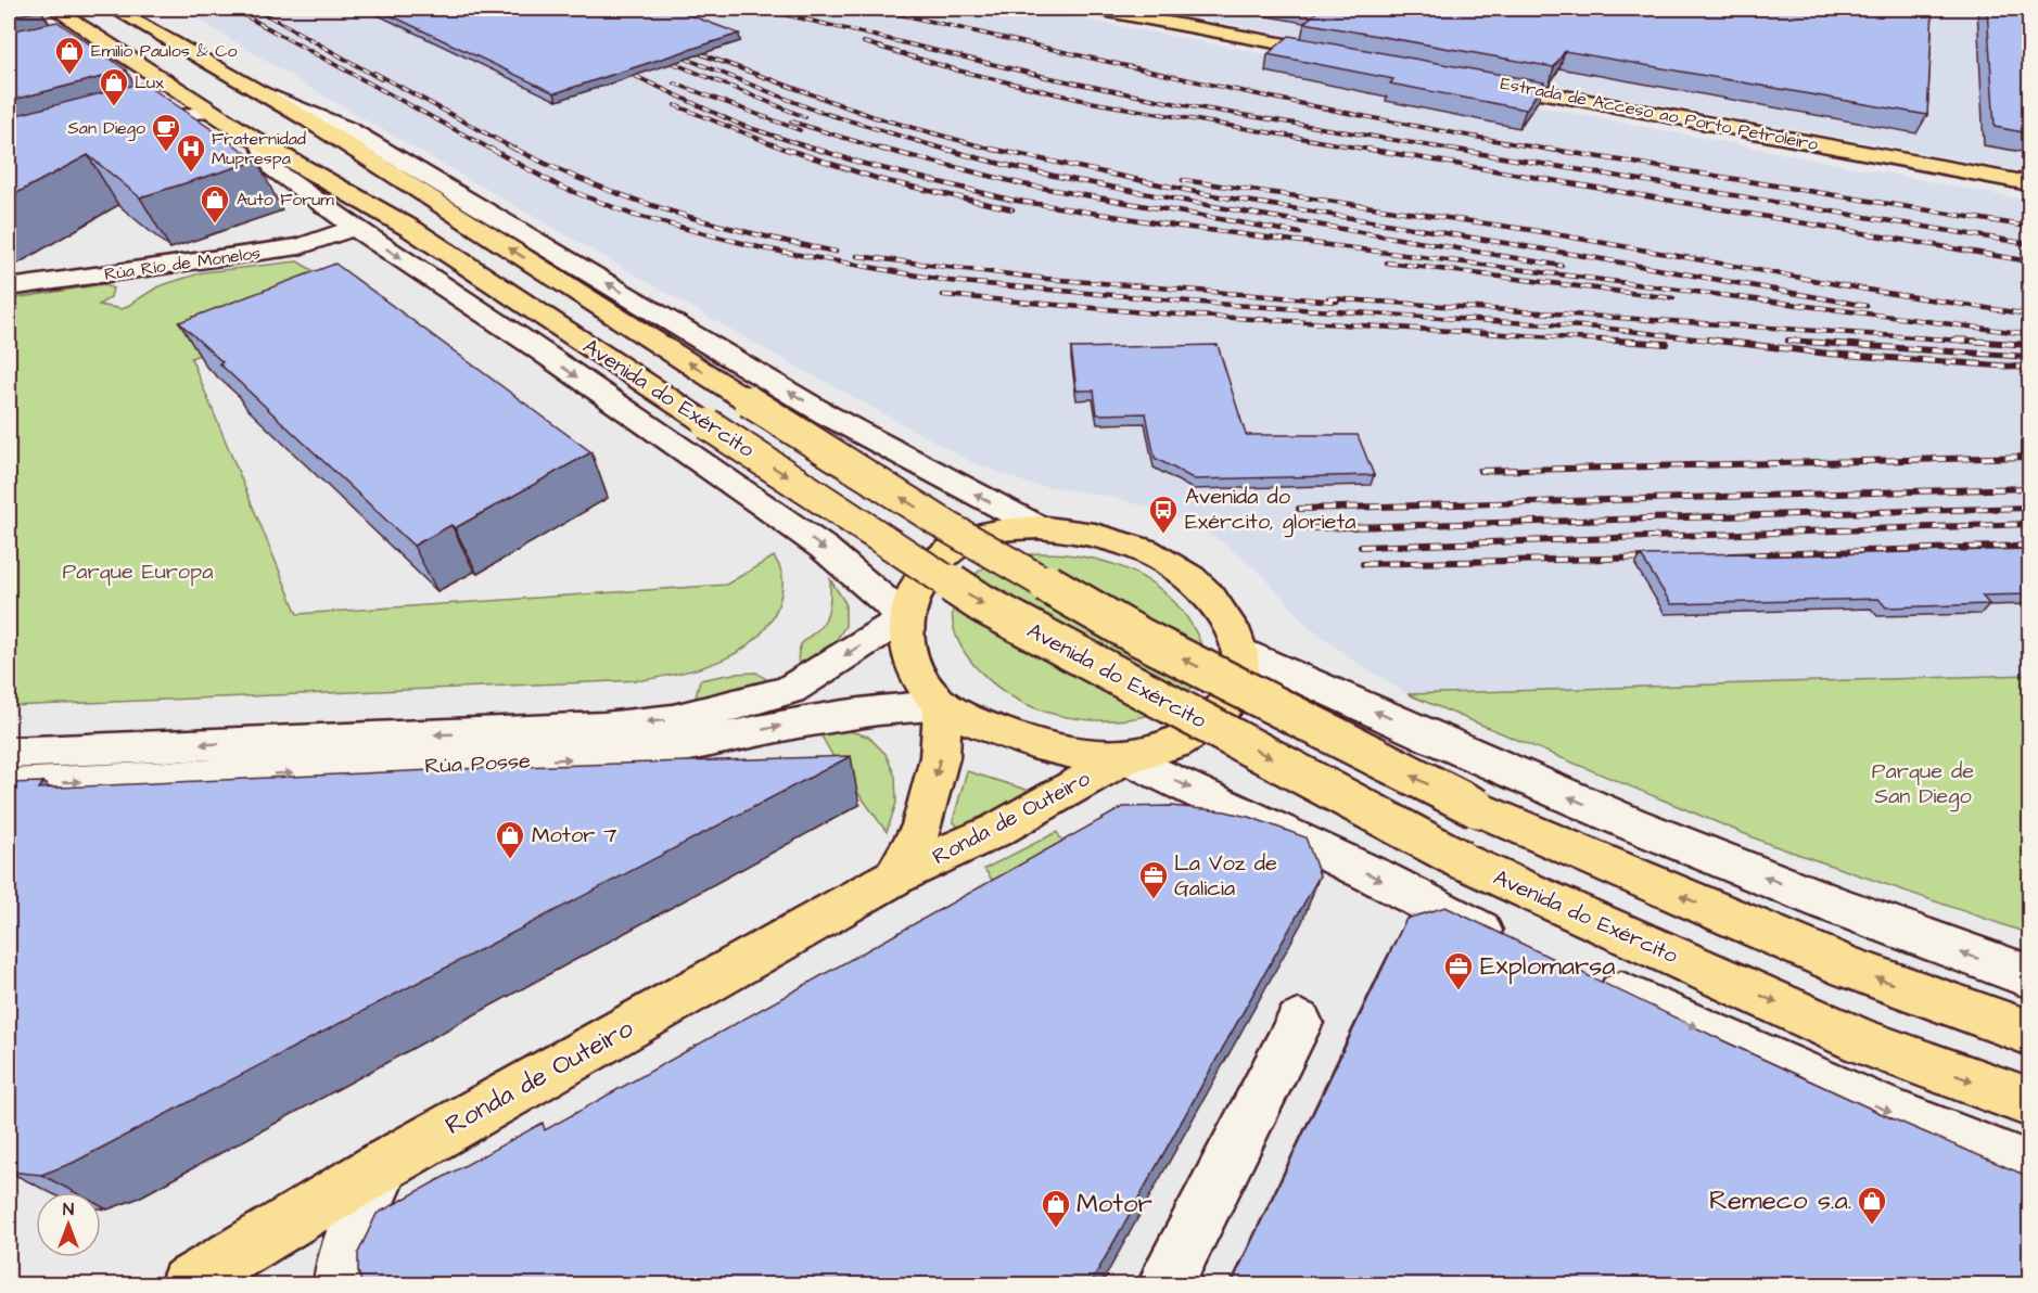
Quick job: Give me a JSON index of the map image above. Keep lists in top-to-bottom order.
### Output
{
  "streets": {
    "main road": ["Estrada de Acceso ao Porto Petroleiro", "Avenida do Exército", "Ronda de Outeiro"],
    "street": ["Rúa Río de Monelos", "Rúa Posse"]
  },
  "crossings": [
    ["Rúa Río de Monelos", "Avenida do Exército"],
    ["Avenida do Exército", "Rúa Posse"],
    ["Rúa Posse", "Ronda de Outeiro"]
  ],
  "parks": ["Parque Europa", "Parque de San Diego"],
  "places": {
    "shop": [
      "Emilio Paulos & Co",
      "Lux",
      "Auto Forum",
      "Motor 7",
      "Remeco s.a.",
      "Motor"
    ],
    "cafe": ["San Diego"],
    "hospital": ["Fraternidad Muprespa"],
    "bus stop": ["Avenida do Exército, glorieta"],
    "office": ["La Voz de Galicia", "Explomarsa"]
  },
  "north": "top"
}
